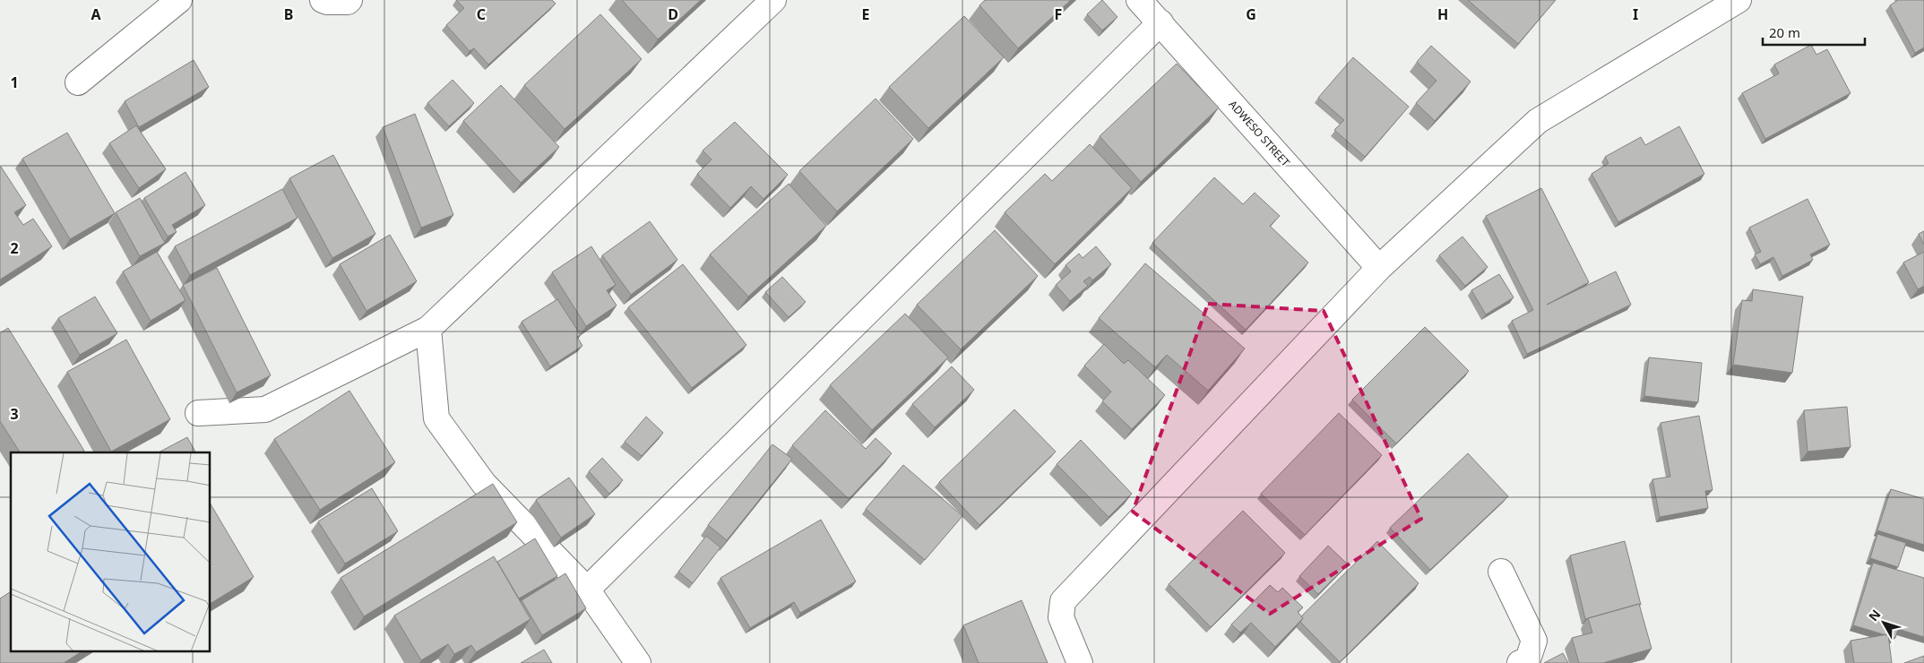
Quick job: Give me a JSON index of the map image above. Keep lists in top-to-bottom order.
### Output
{
  "streets": {
    "street": ["ADWESO STREET"]
  },
  "scale_bar": "20 m",
  "north": "top left",
  "grid": {
    "columns": [
      "A",
      "B",
      "C",
      "D",
      "E",
      "F",
      "G",
      "H",
      "I"
    ],
    "rows": ["1", "2", "3"]
  }
}
